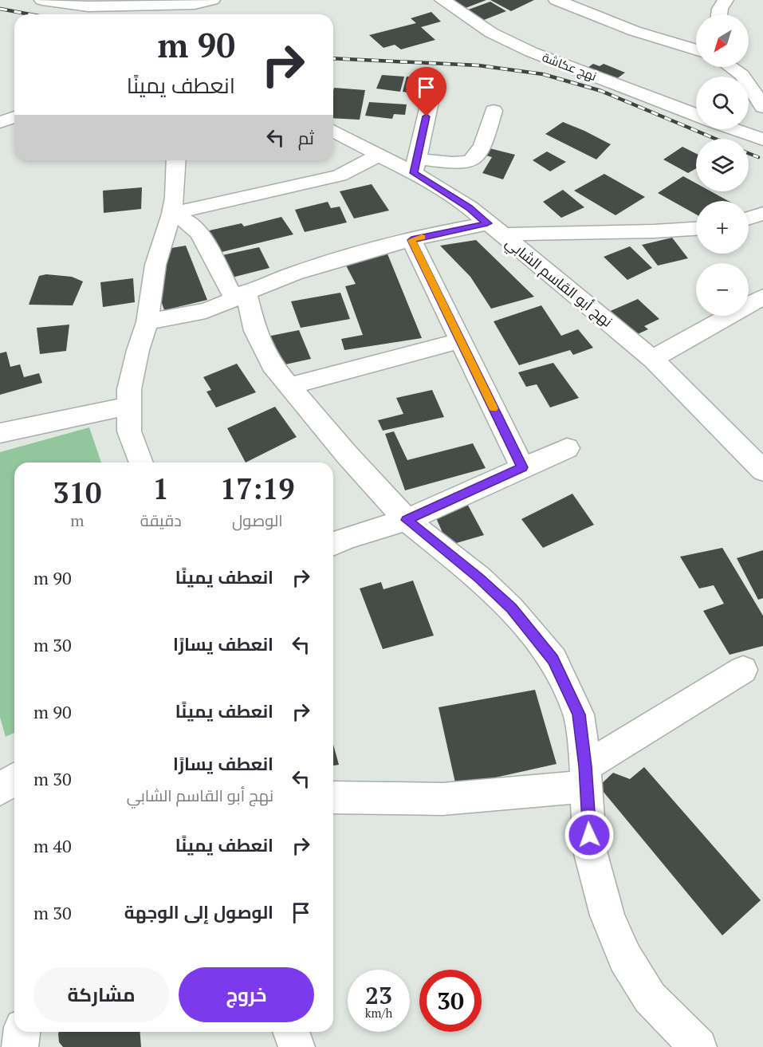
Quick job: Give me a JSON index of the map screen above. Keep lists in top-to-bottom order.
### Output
{
  "streets": {
    "street": ["نهج عكاشة", "نهج أبو القاسم الشابي"]
  },
  "north": "bottom left",
  "page": {
    "map_buttons": ["+", "−"],
    "turn": ["90 m", "انعطف يمينًا"],
    "then": "ثم",
    "eta": [
      "17:19",
      "الوصول",
      "1",
      "دقيقة",
      "310",
      "m"
    ],
    "list": [
      {
        "name": "انعطف يمينًا",
        "value": "90 m"
      },
      {
        "name": "انعطف يسارًا",
        "value": "30 m"
      },
      {
        "name": "انعطف يمينًا",
        "value": "90 m"
      },
      {
        "name": "انعطف يسارًا",
        "note": "نهج أبو القاسم الشابي",
        "value": "30 m"
      },
      {
        "name": "انعطف يمينًا",
        "value": "40 m"
      },
      {
        "name": "الوصول إلى الوجهة",
        "value": "30 m"
      }
    ],
    "buttons": ["خروج", "مشاركة"],
    "speed": "23 km/h",
    "limit": "30"
  }
}
